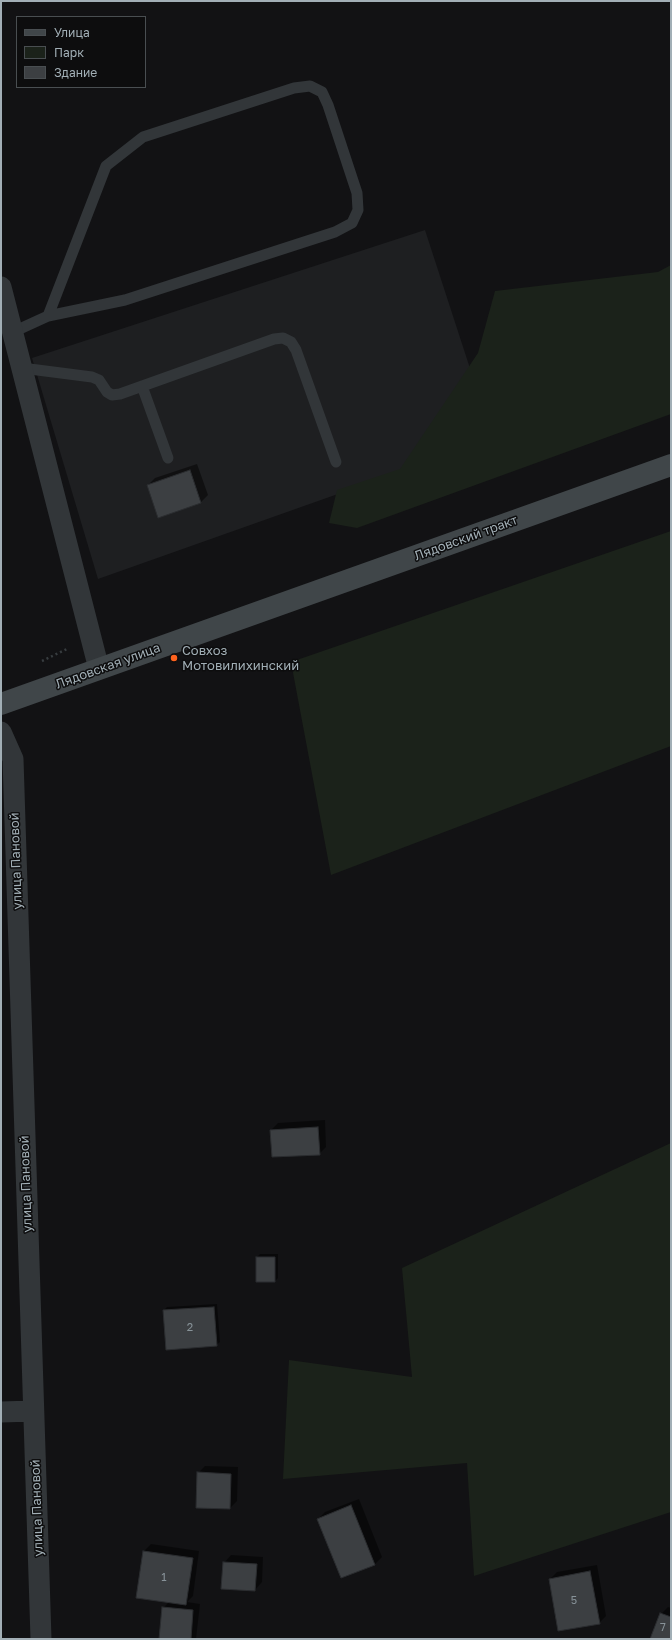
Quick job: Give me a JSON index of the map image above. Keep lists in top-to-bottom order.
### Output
{
  "streets": {
    "main road": ["Лядовский тракт", "Лядовская улица"],
    "street": ["улица Пановой"]
  },
  "crossings": [
    ["Лядовский тракт", "Лядовская улица"]
  ],
  "places": ["Совхоз Мотовилихинский"],
  "house_numbers": [
    "2",
    "1",
    "5",
    "7"
  ],
  "legend": ["Улица", "Парк", "Здание"]
}
